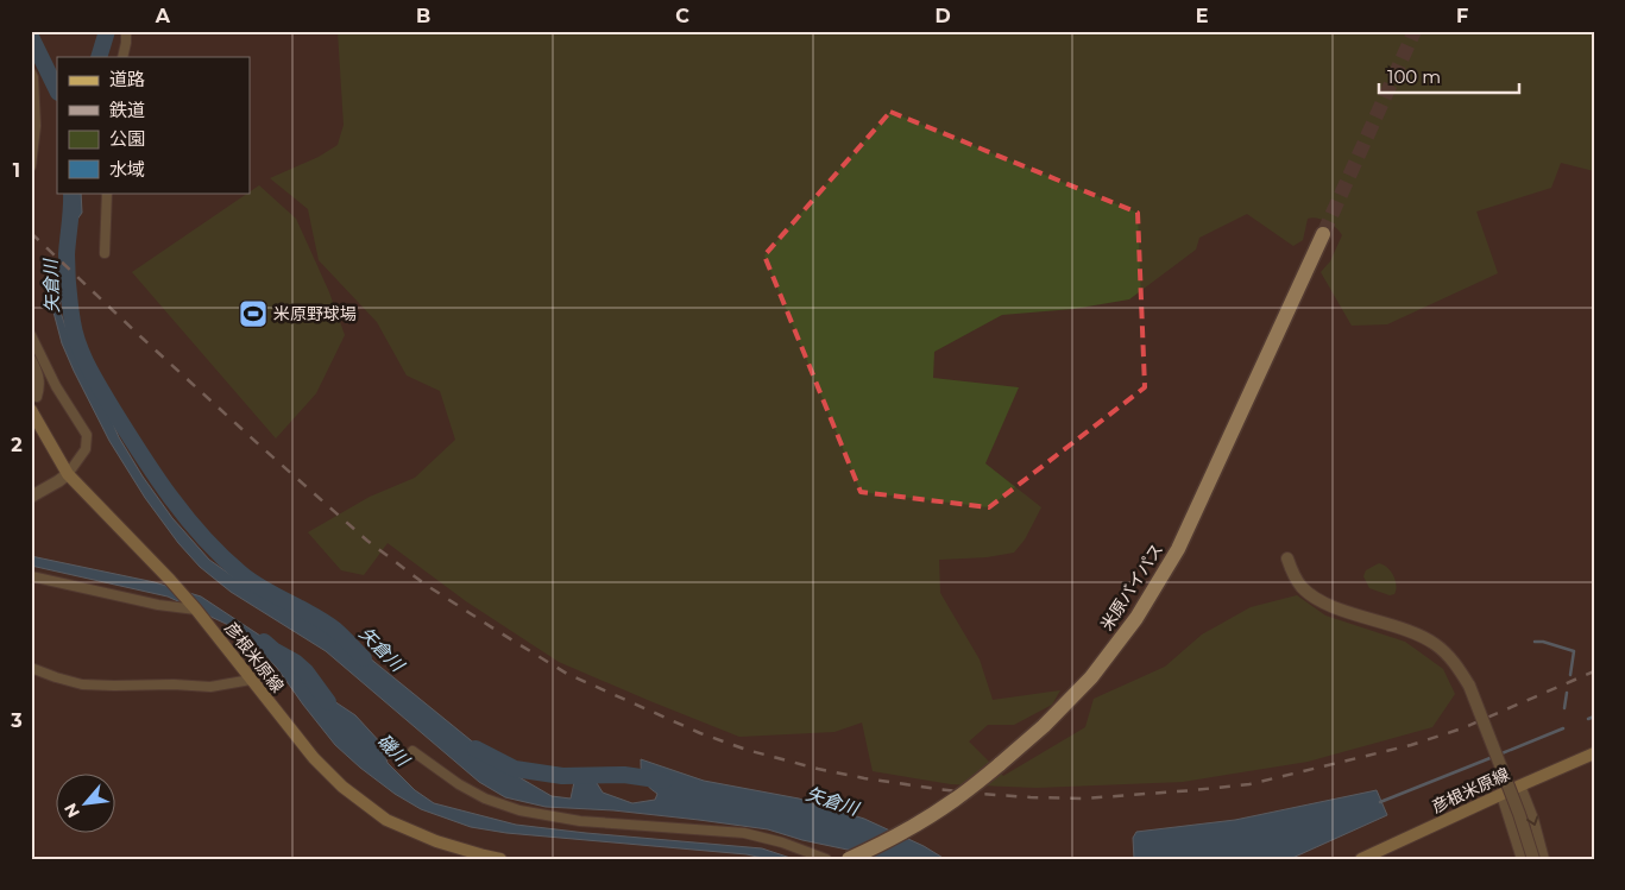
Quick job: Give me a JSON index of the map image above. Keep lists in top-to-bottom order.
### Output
{
  "streets": {
    "highway": ["米原バイパス"],
    "main road": ["彦根米原線"]
  },
  "water": ["矢倉川", "磯川"],
  "places": {
    "sports": ["米原野球場"]
  },
  "legend": [
    "道路",
    "鉄道",
    "公園",
    "水域"
  ],
  "scale_bar": "100 m",
  "north": "bottom left",
  "grid": {
    "columns": [
      "A",
      "B",
      "C",
      "D",
      "E",
      "F"
    ],
    "rows": ["1", "2", "3"]
  }
}
